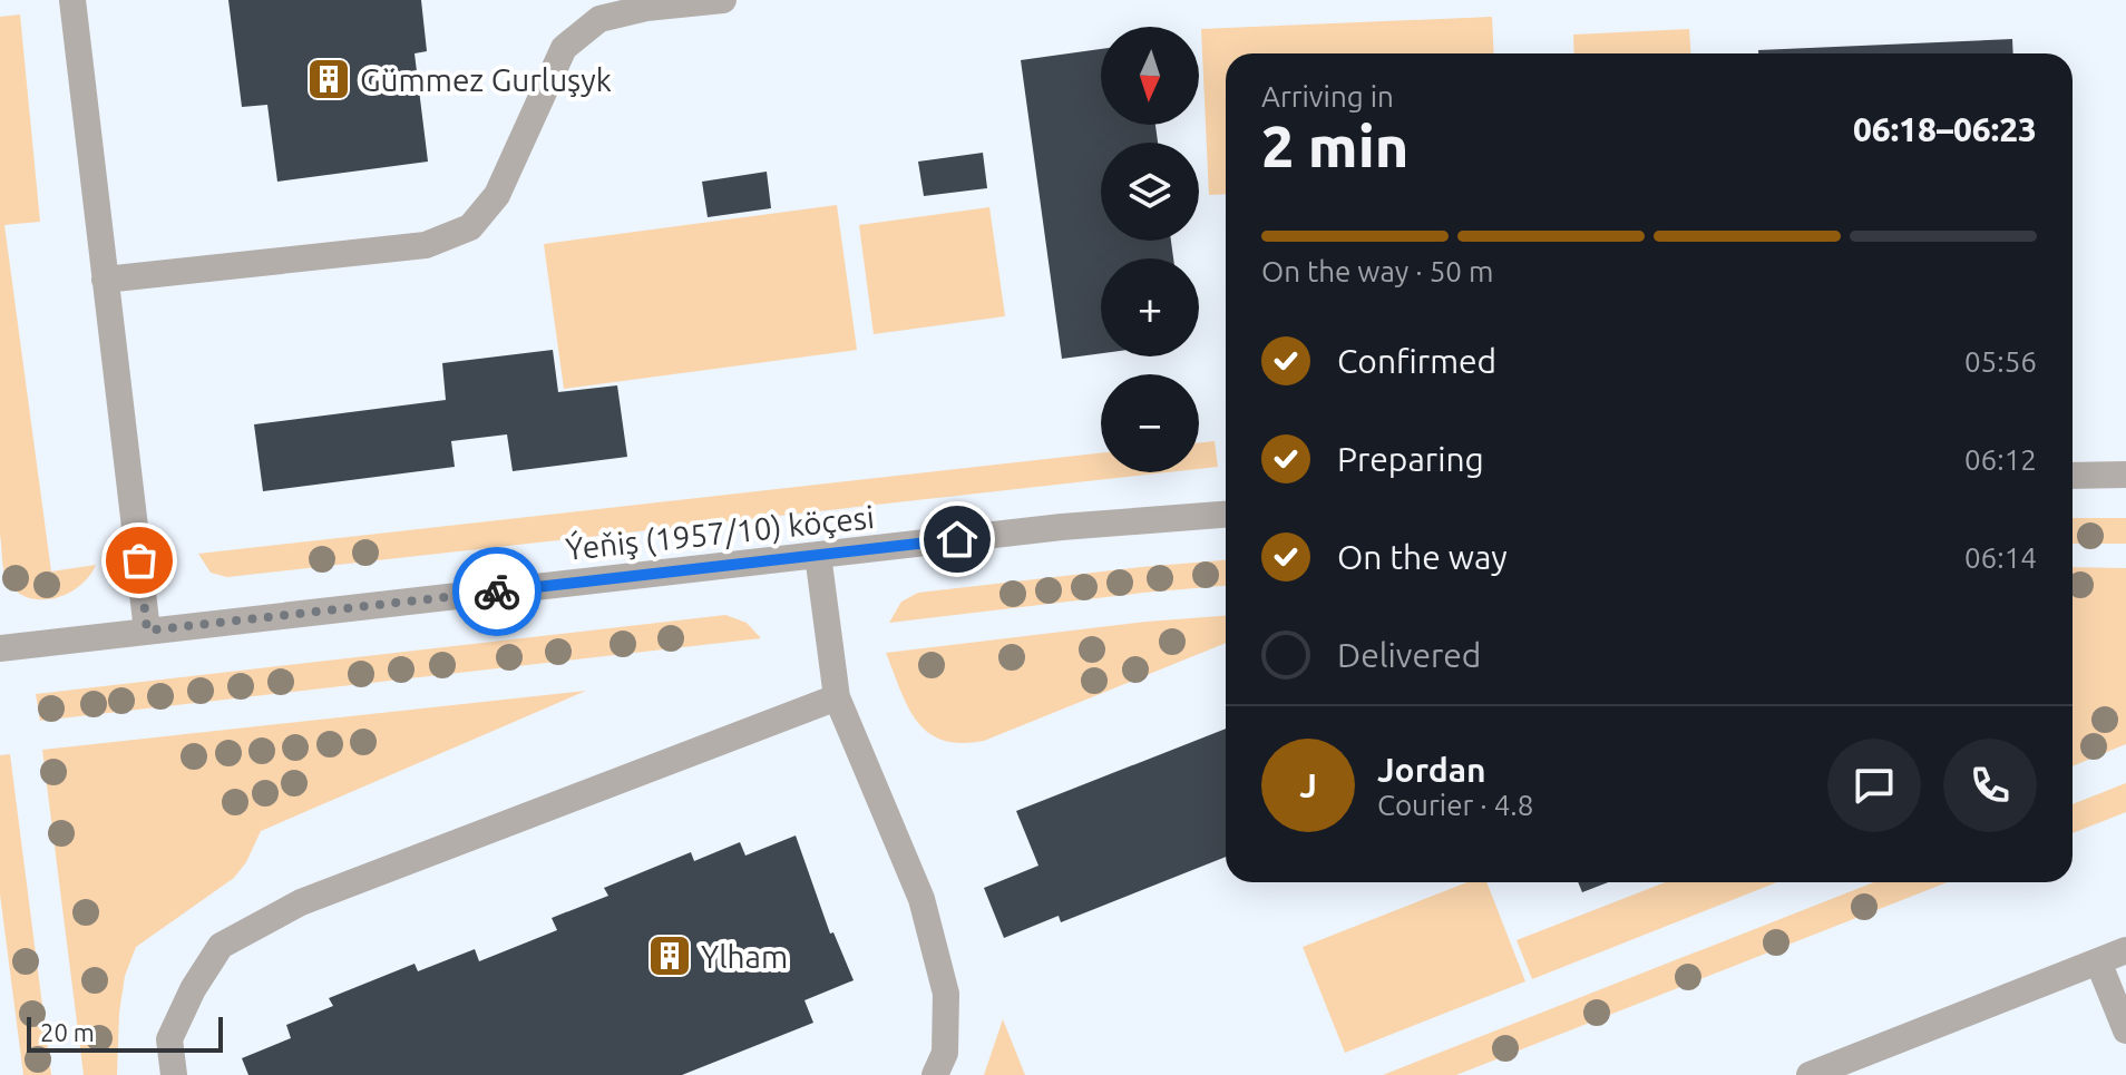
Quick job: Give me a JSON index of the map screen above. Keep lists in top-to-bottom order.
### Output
{
  "streets": {
    "street": ["Ýeňiş (1957/10) köçesi"]
  },
  "places": {
    "building": ["Gümmez Gurluşyk", "Ylham"]
  },
  "scale_bar": "20 m",
  "north": "bottom",
  "page": {
    "map_buttons": ["+", "−"],
    "heading": ["2 min", "Arriving in", "06:18–06:23"],
    "panel": ["Jordan", "Courier · 4.8"],
    "bar": "On the way · 50 m",
    "list": [
      ["Confirmed", "05:56"],
      ["Preparing", "06:12"],
      ["On the way", "06:14"],
      "Delivered"
    ],
    "round": "J",
    "scale": "20 m"
  }
}
